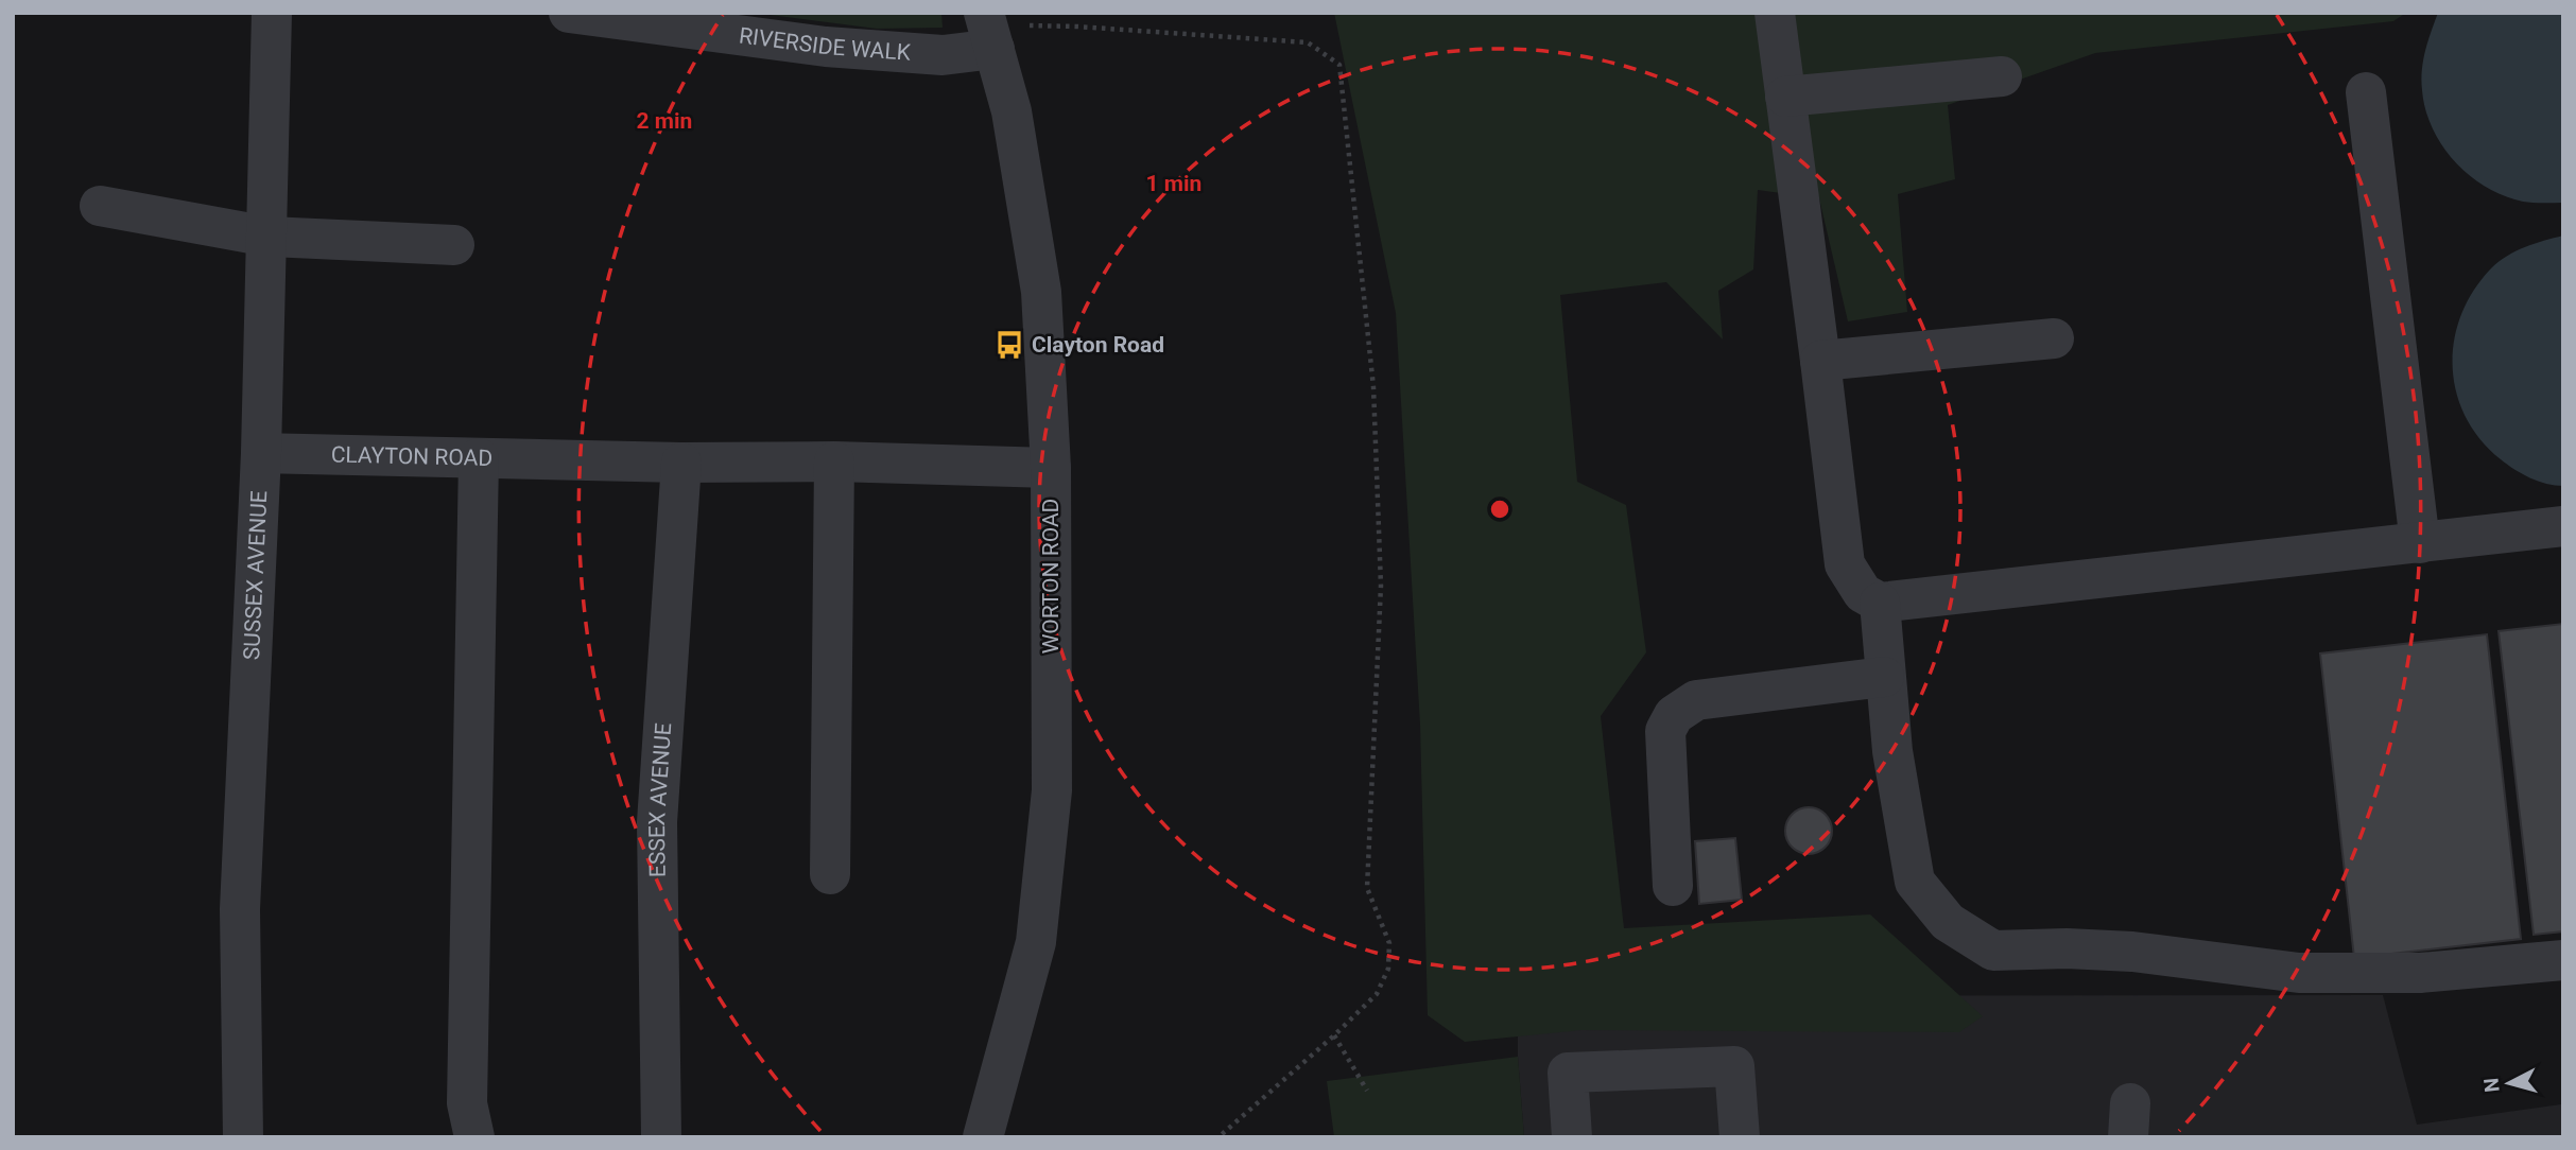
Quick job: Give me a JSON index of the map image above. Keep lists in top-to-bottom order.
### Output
{
  "streets": {
    "street": [
      "RIVERSIDE WALK",
      "CLAYTON ROAD",
      "SUSSEX AVENUE",
      "WORTON ROAD",
      "ESSEX AVENUE"
    ]
  },
  "crossings": [
    ["RIVERSIDE WALK", "WORTON ROAD"],
    ["CLAYTON ROAD", "SUSSEX AVENUE"],
    ["CLAYTON ROAD", "WORTON ROAD"],
    ["CLAYTON ROAD", "ESSEX AVENUE"]
  ],
  "places": {
    "bus stop": ["Clayton Road"]
  },
  "north": "left",
  "rings": ["2 min", "1 min"]
}
